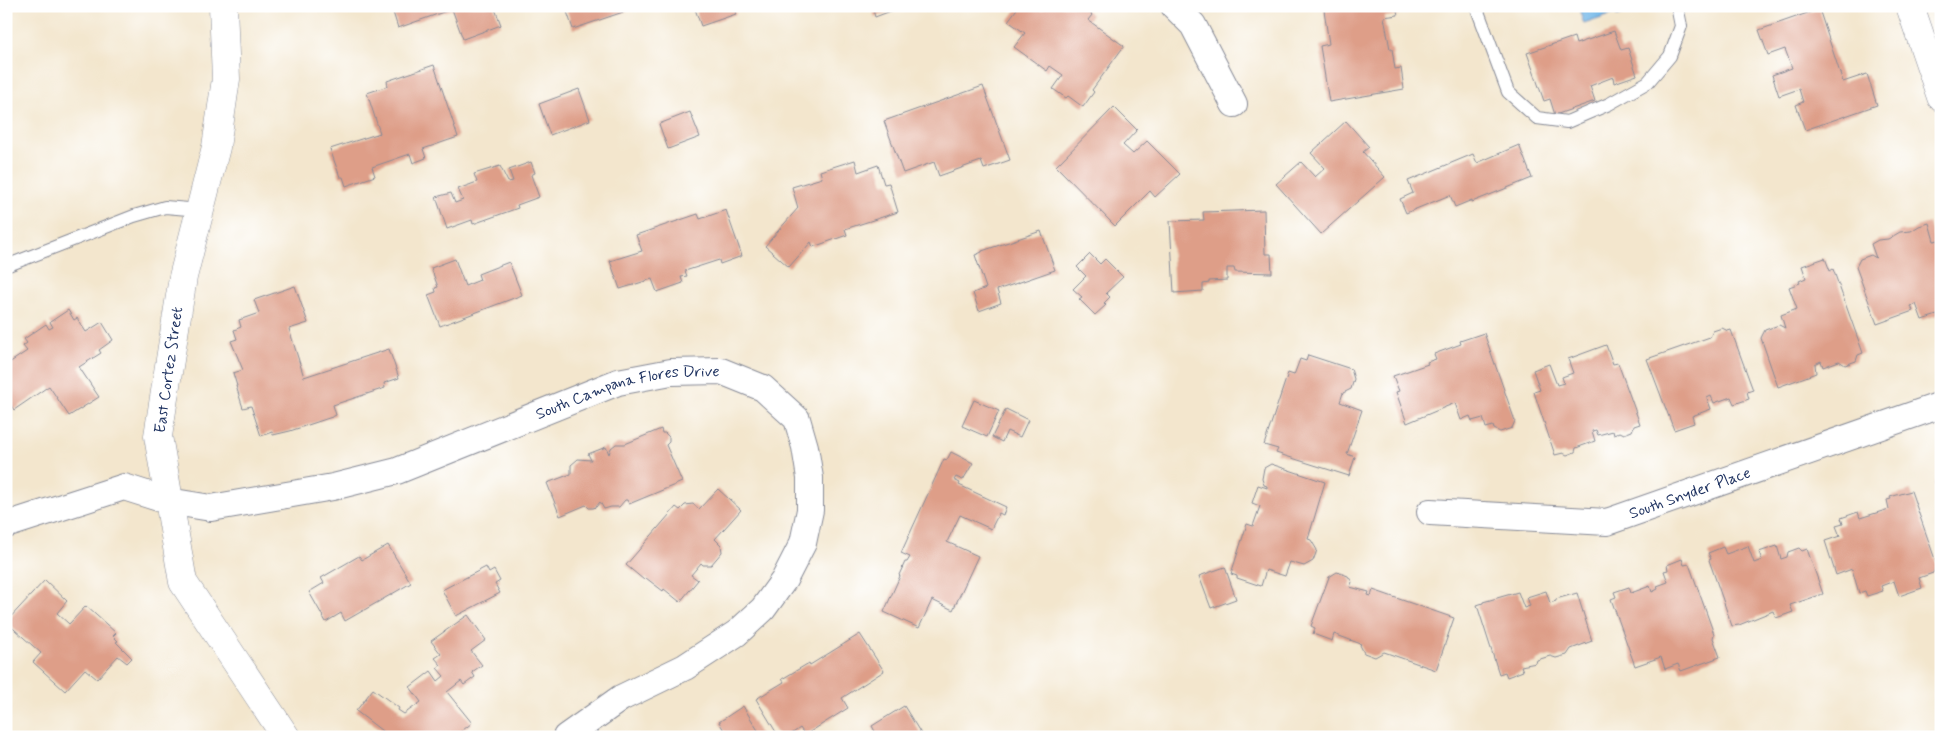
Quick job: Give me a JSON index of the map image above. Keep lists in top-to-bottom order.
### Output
{
  "streets": {
    "street": ["East Cortez Street", "South Campana Flores Drive", "South Snyder Place"]
  },
  "crossings": [
    ["East Cortez Street", "South Campana Flores Drive"]
  ]
}
